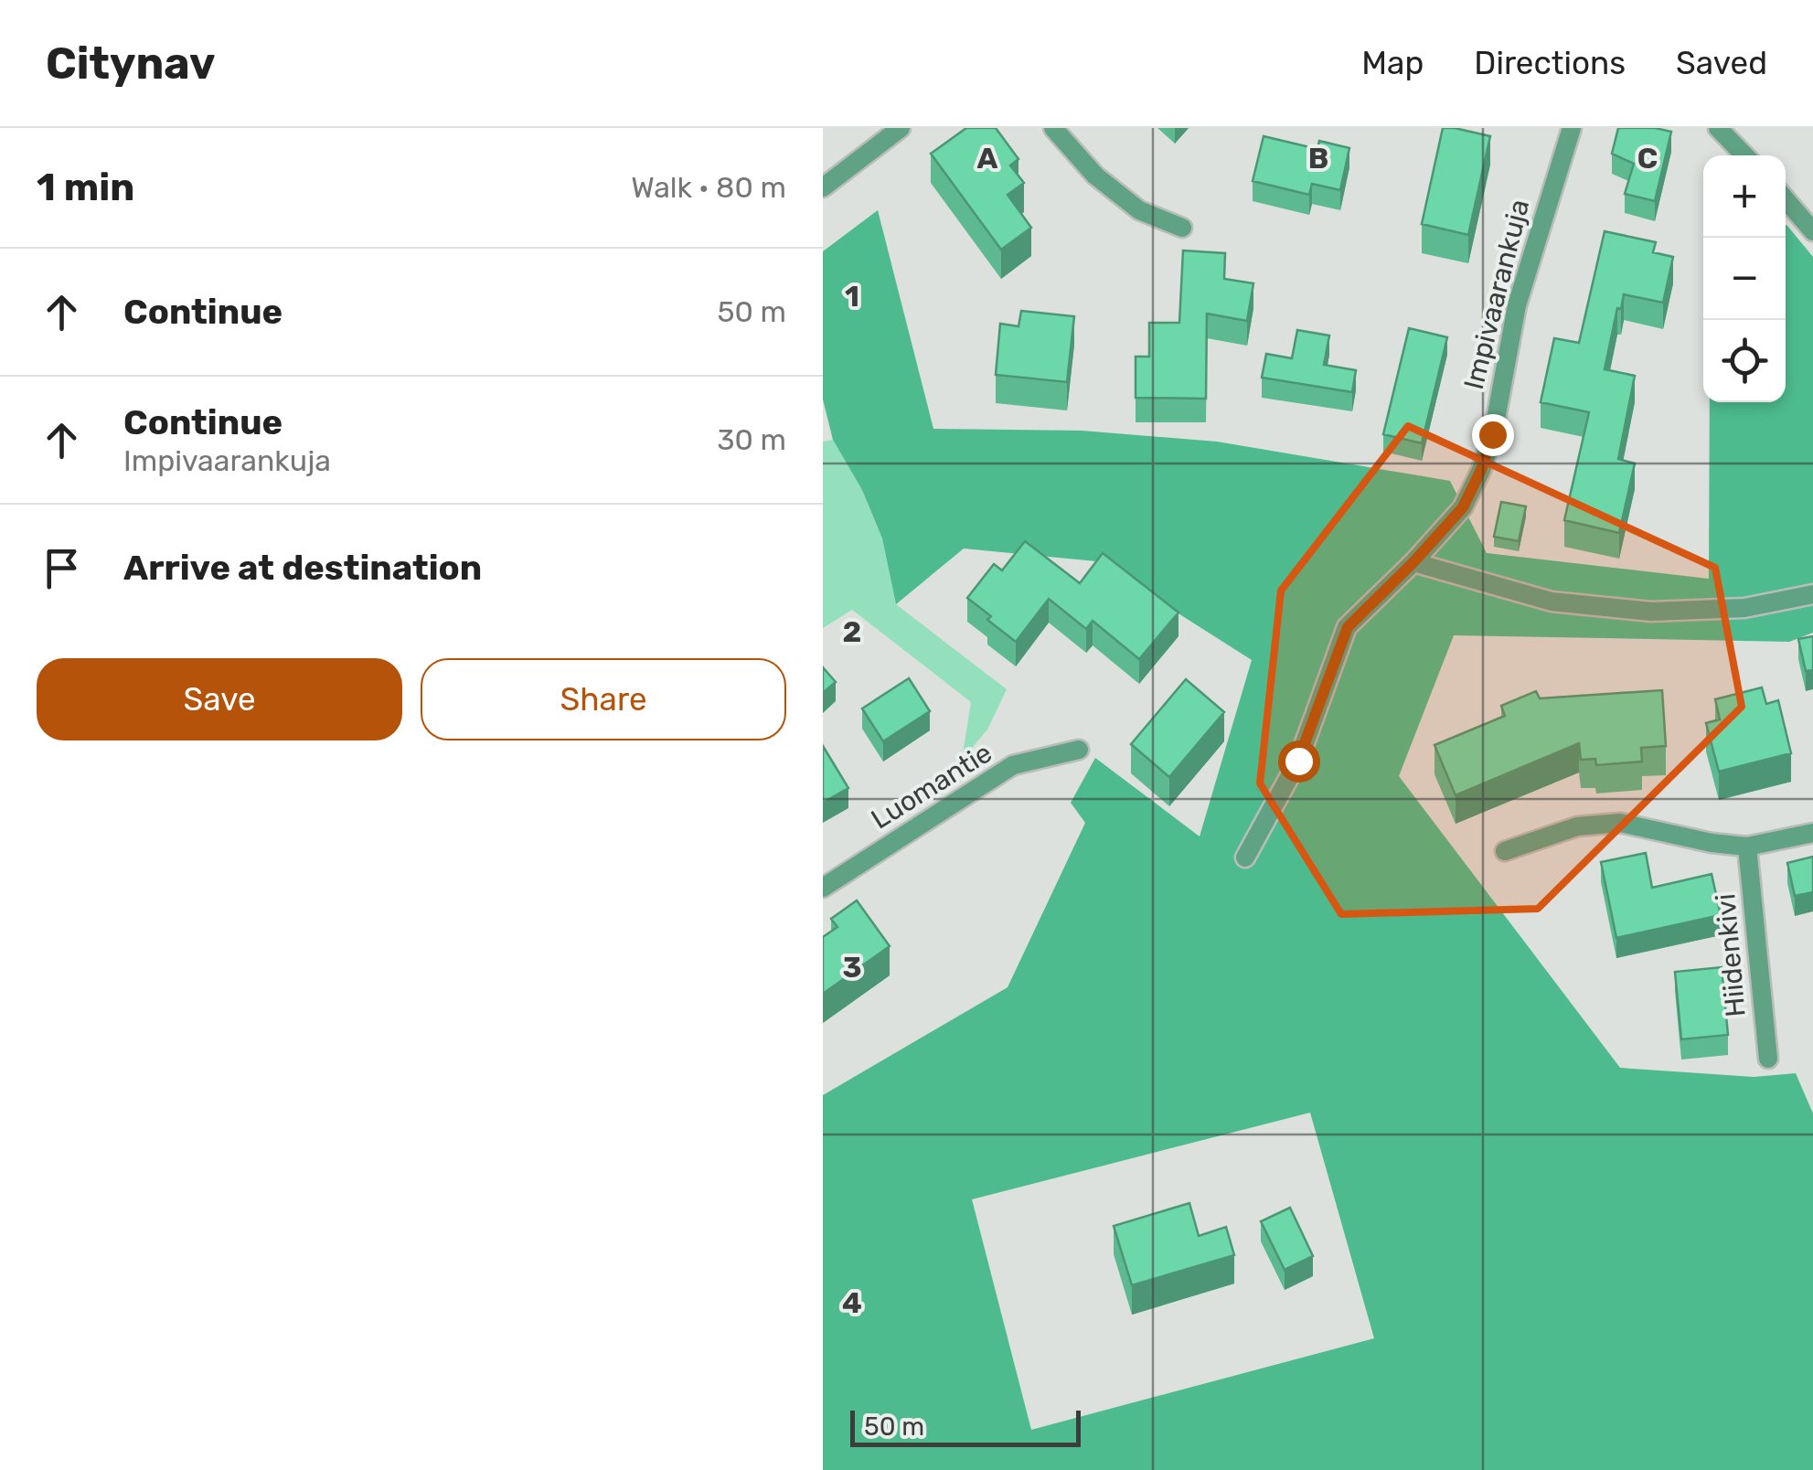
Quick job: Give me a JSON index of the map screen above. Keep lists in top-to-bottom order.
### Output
{
  "streets": {
    "street": ["Impivaarankuja", "Luomantie", "Hiidenkivi"]
  },
  "scale_bar": "50 m",
  "page": {
    "header": "Citynav",
    "nav": ["Map", "Directions", "Saved"],
    "heading": ["1 min", "Walk · 80 m"],
    "map_buttons": ["+", "−"],
    "list": [
      ["Continue", "50 m"],
      ["Continue", "Impivaarankuja", "30 m"],
      "Arrive at destination"
    ],
    "buttons": ["Save", "Share"],
    "scale": "50 m"
  },
  "grid": {
    "columns": ["A", "B", "C"],
    "rows": [
      "1",
      "2",
      "3",
      "4"
    ]
  }
}
